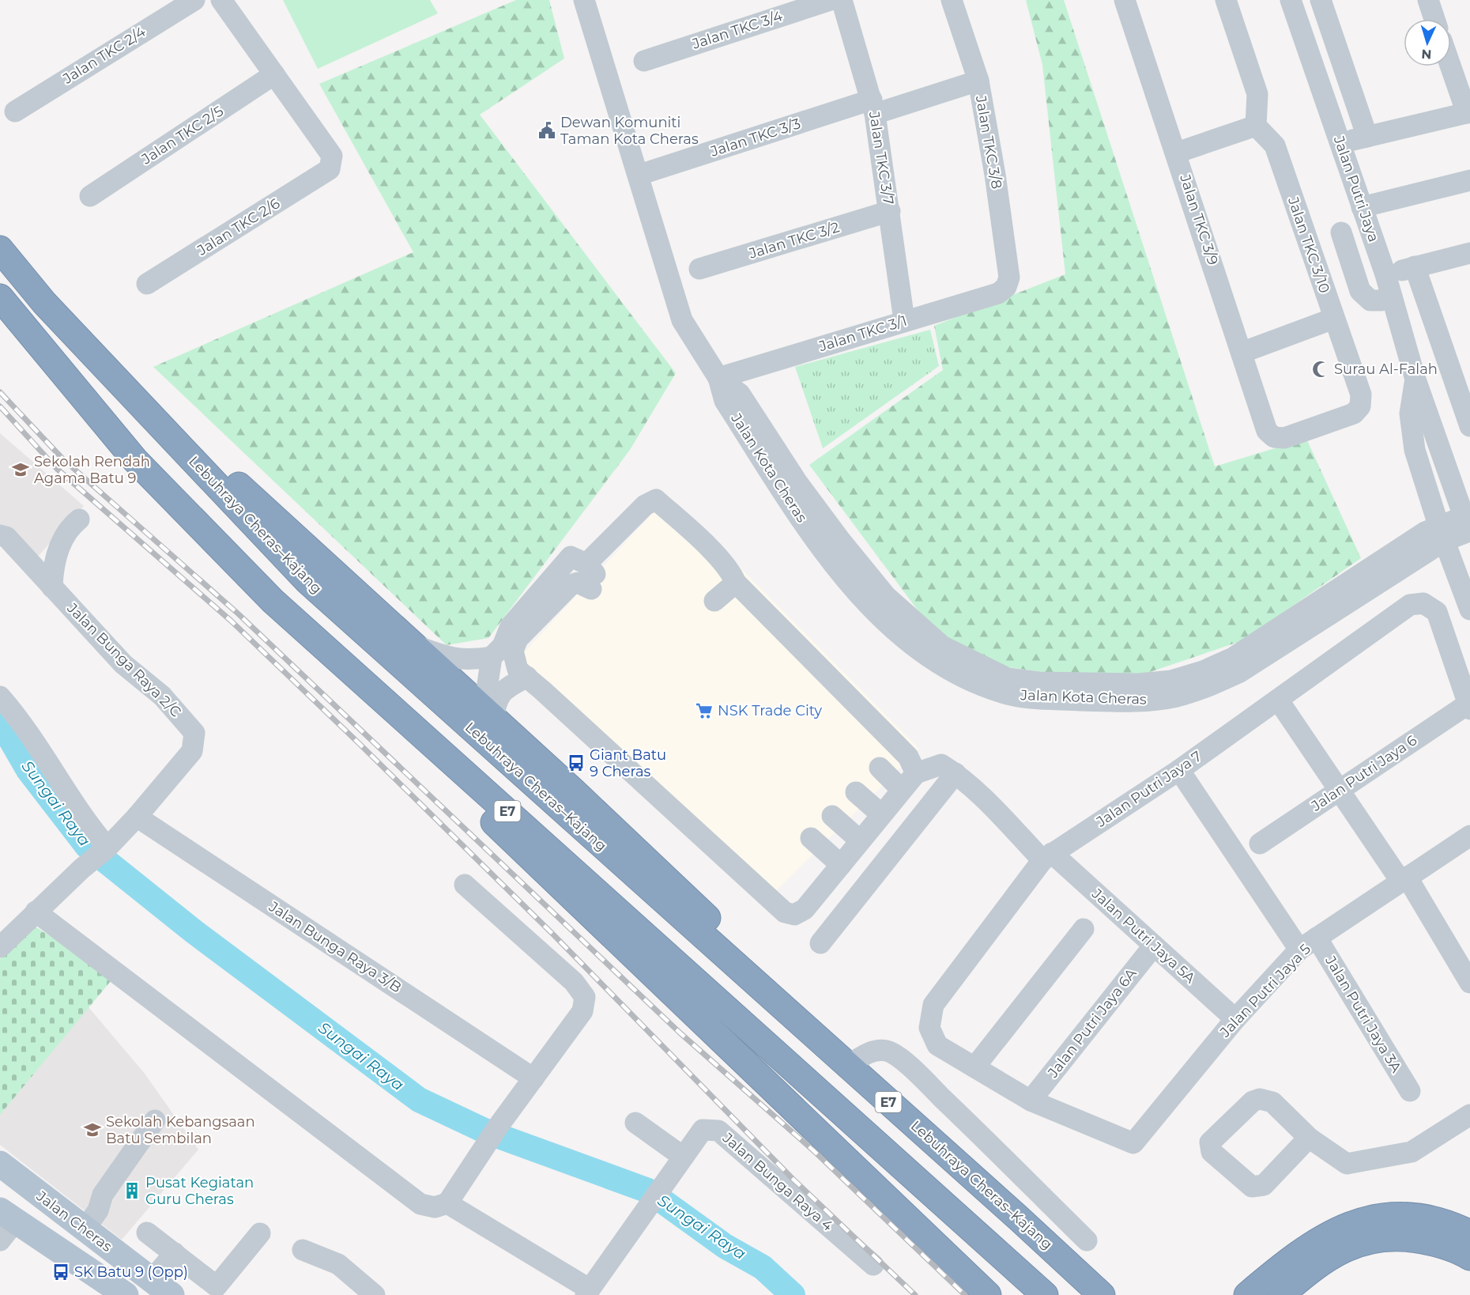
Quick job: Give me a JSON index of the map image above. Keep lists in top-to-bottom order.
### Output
{
  "streets": {
    "highway": ["Lebuhraya Cheras–Kajang", "E7"],
    "main road": ["Jalan Cheras"],
    "street": [
      "Jalan TKC 3/4",
      "Jalan TKC 2/4",
      "Jalan TKC 2/5",
      "Jalan TKC 3/3",
      "Jalan TKC 3/8",
      "Jalan TKC 3/7",
      "Jalan Putri Jaya",
      "Jalan TKC 3/9",
      "Jalan TKC 2/6",
      "Jalan TKC 3/2",
      "Jalan TKC 3/10",
      "Jalan TKC 3/1",
      "Jalan Kota Cheras",
      "Jalan Bunga Raya 2/C",
      "Jalan Putri Jaya 6",
      "Jalan Putri Jaya 7",
      "Jalan Putri Jaya 5A",
      "Jalan Bunga Raya 3/B",
      "Jalan Putri Jaya 5",
      "Jalan Putri Jaya 3A",
      "Jalan Putri Jaya 6A",
      "Jalan Bunga Raya 4"
    ]
  },
  "crossings": [
    ["Jalan TKC 2/5", "Jalan TKC 2/6"],
    ["Jalan TKC 3/3", "Jalan TKC 3/8"],
    ["Jalan TKC 3/3", "Jalan TKC 3/7"],
    ["Jalan TKC 3/3", "Jalan Kota Cheras"],
    ["Jalan TKC 3/8", "Jalan TKC 3/1"],
    ["Jalan TKC 3/7", "Jalan TKC 3/2"],
    ["Jalan TKC 3/7", "Jalan TKC 3/1"],
    ["Jalan Putri Jaya", "Jalan Kota Cheras"],
    ["Jalan TKC 3/9", "Jalan TKC 3/10"],
    ["Jalan TKC 3/1", "Jalan Kota Cheras"],
    ["Jalan Bunga Raya 2/C", "Jalan Bunga Raya 3/B"],
    ["Jalan Putri Jaya 6", "Jalan Putri Jaya 7"],
    ["Jalan Putri Jaya 7", "Jalan Putri Jaya 5A"],
    ["Jalan Putri Jaya 7", "Jalan Putri Jaya 3A"],
    ["Jalan Putri Jaya 5A", "Jalan Putri Jaya 5"],
    ["Jalan Putri Jaya 5A", "Jalan Putri Jaya 6A"],
    ["Jalan Putri Jaya 5", "Jalan Putri Jaya 3A"],
    ["Jalan Putri Jaya 5", "Jalan Putri Jaya 6A"]
  ],
  "water": ["Sungai Raya"],
  "places": {
    "public building": ["Dewan Komuniti Taman Kota Cheras"],
    "mosque": ["Surau Al-Falah"],
    "school or university": ["Sekolah Rendah Agama Batu 9", "Sekolah Kebangsaan Batu Sembilan"],
    "supermarket": ["NSK Trade City"],
    "bus stop": ["Giant Batu 9 Cheras", "SK Batu 9 (Opp)"],
    "building": ["Pusat Kegiatan Guru Cheras"]
  },
  "north": "bottom"
}
